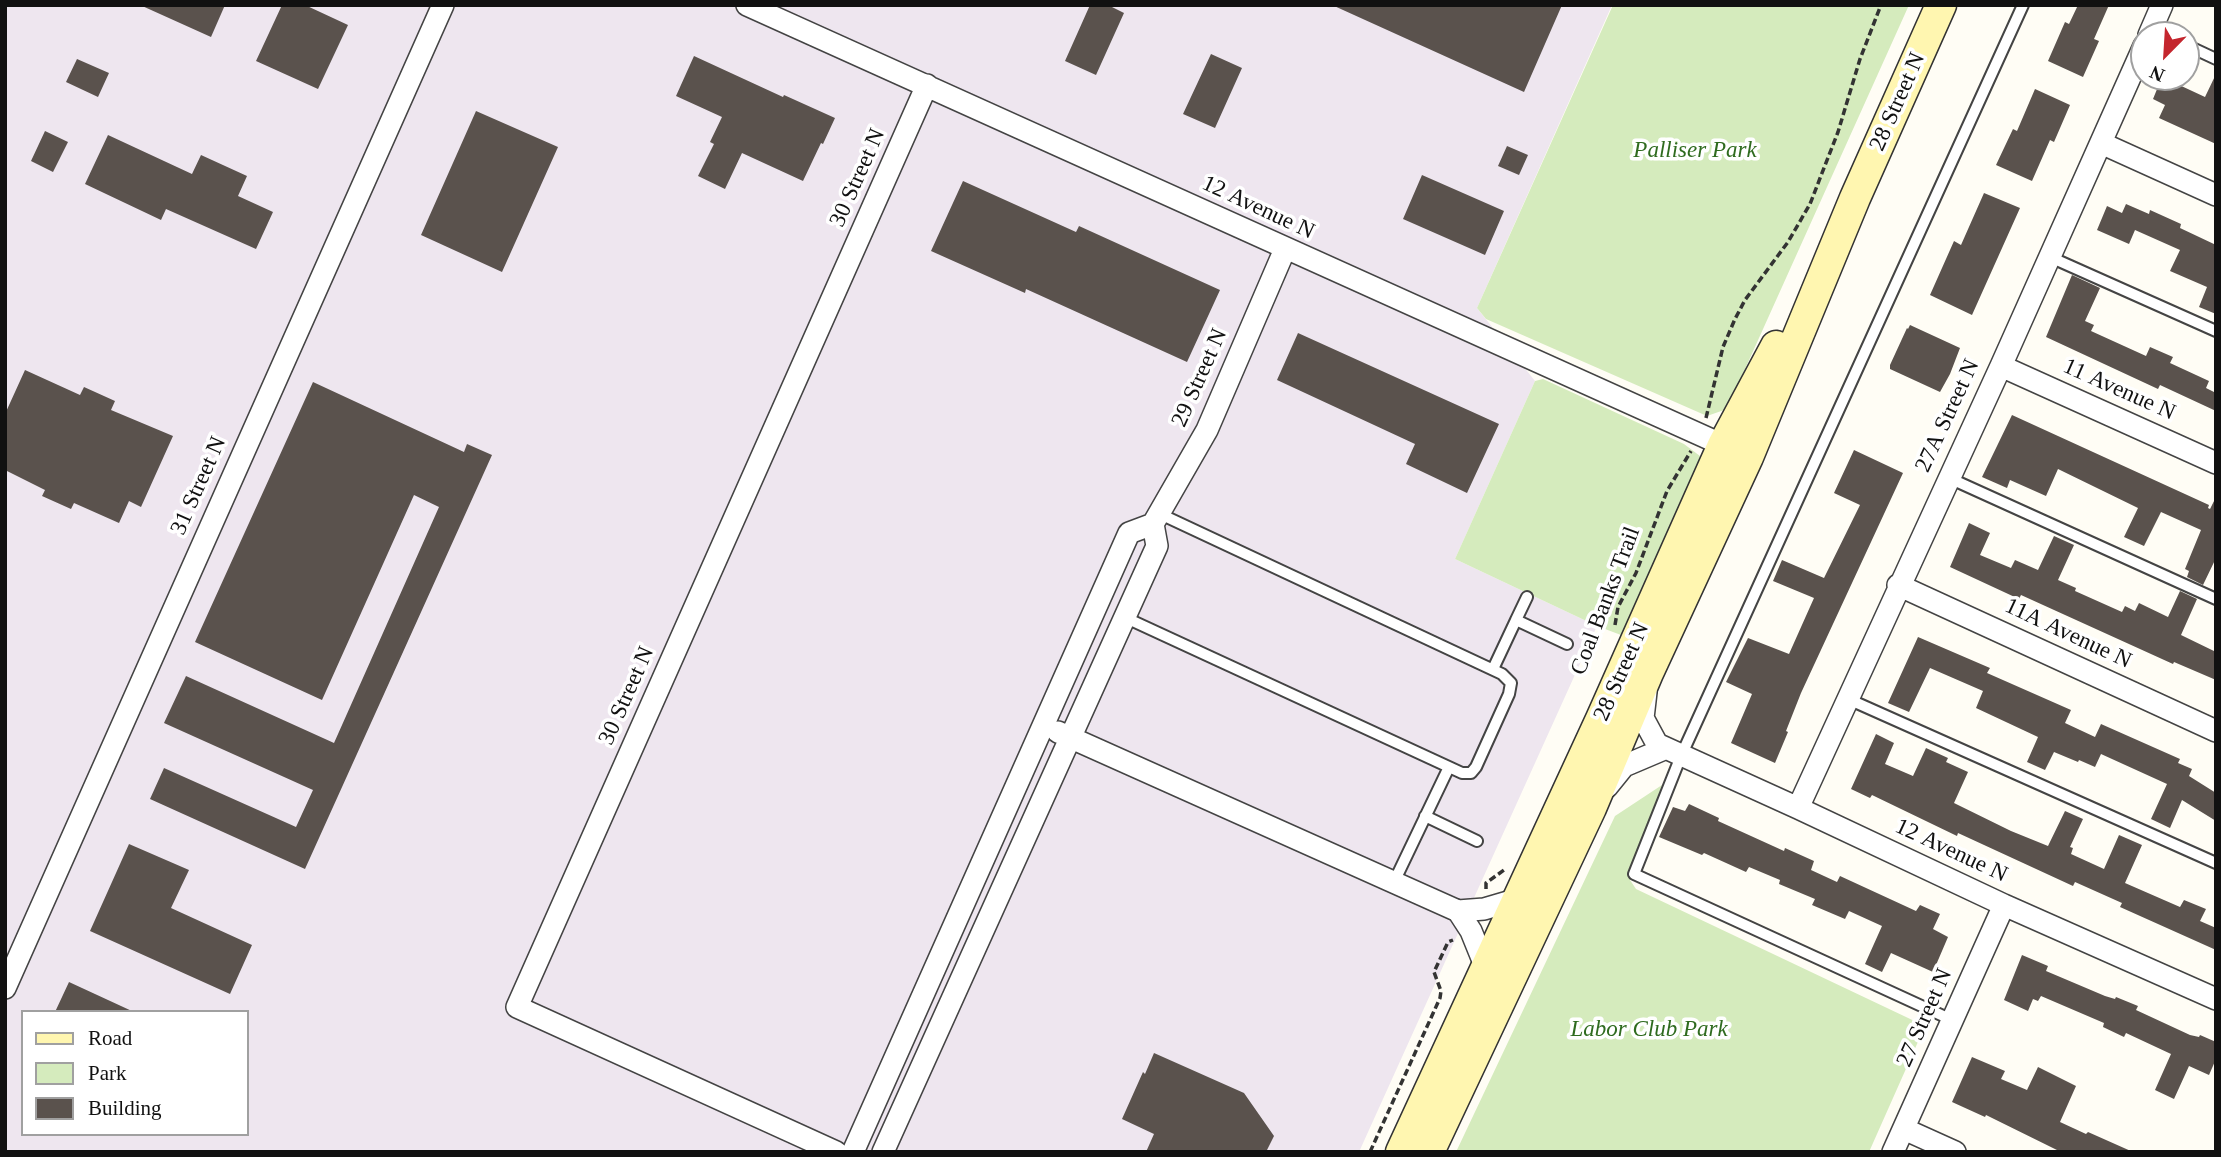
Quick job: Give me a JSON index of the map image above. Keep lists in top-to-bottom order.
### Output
{
  "streets": {
    "main road": ["28 Street N"],
    "street": [
      "30 Street N",
      "12 Avenue N",
      "29 Street N",
      "11 Avenue N",
      "27A Street N",
      "31 Street N",
      "11A Avenue N",
      "27 Street N"
    ],
    "path": ["Coal Banks Trail"]
  },
  "crossings": [
    ["28 Street N", "12 Avenue N"],
    ["28 Street N", "Coal Banks Trail"],
    ["30 Street N", "12 Avenue N"],
    ["12 Avenue N", "29 Street N"],
    ["12 Avenue N", "27A Street N"],
    ["12 Avenue N", "Coal Banks Trail"],
    ["12 Avenue N", "27 Street N"],
    ["11 Avenue N", "27A Street N"],
    ["27A Street N", "11A Avenue N"]
  ],
  "parks": ["Palliser Park", "Labor Club Park"],
  "legend": ["Road", "Park", "Building"],
  "north": "bottom left"
}
